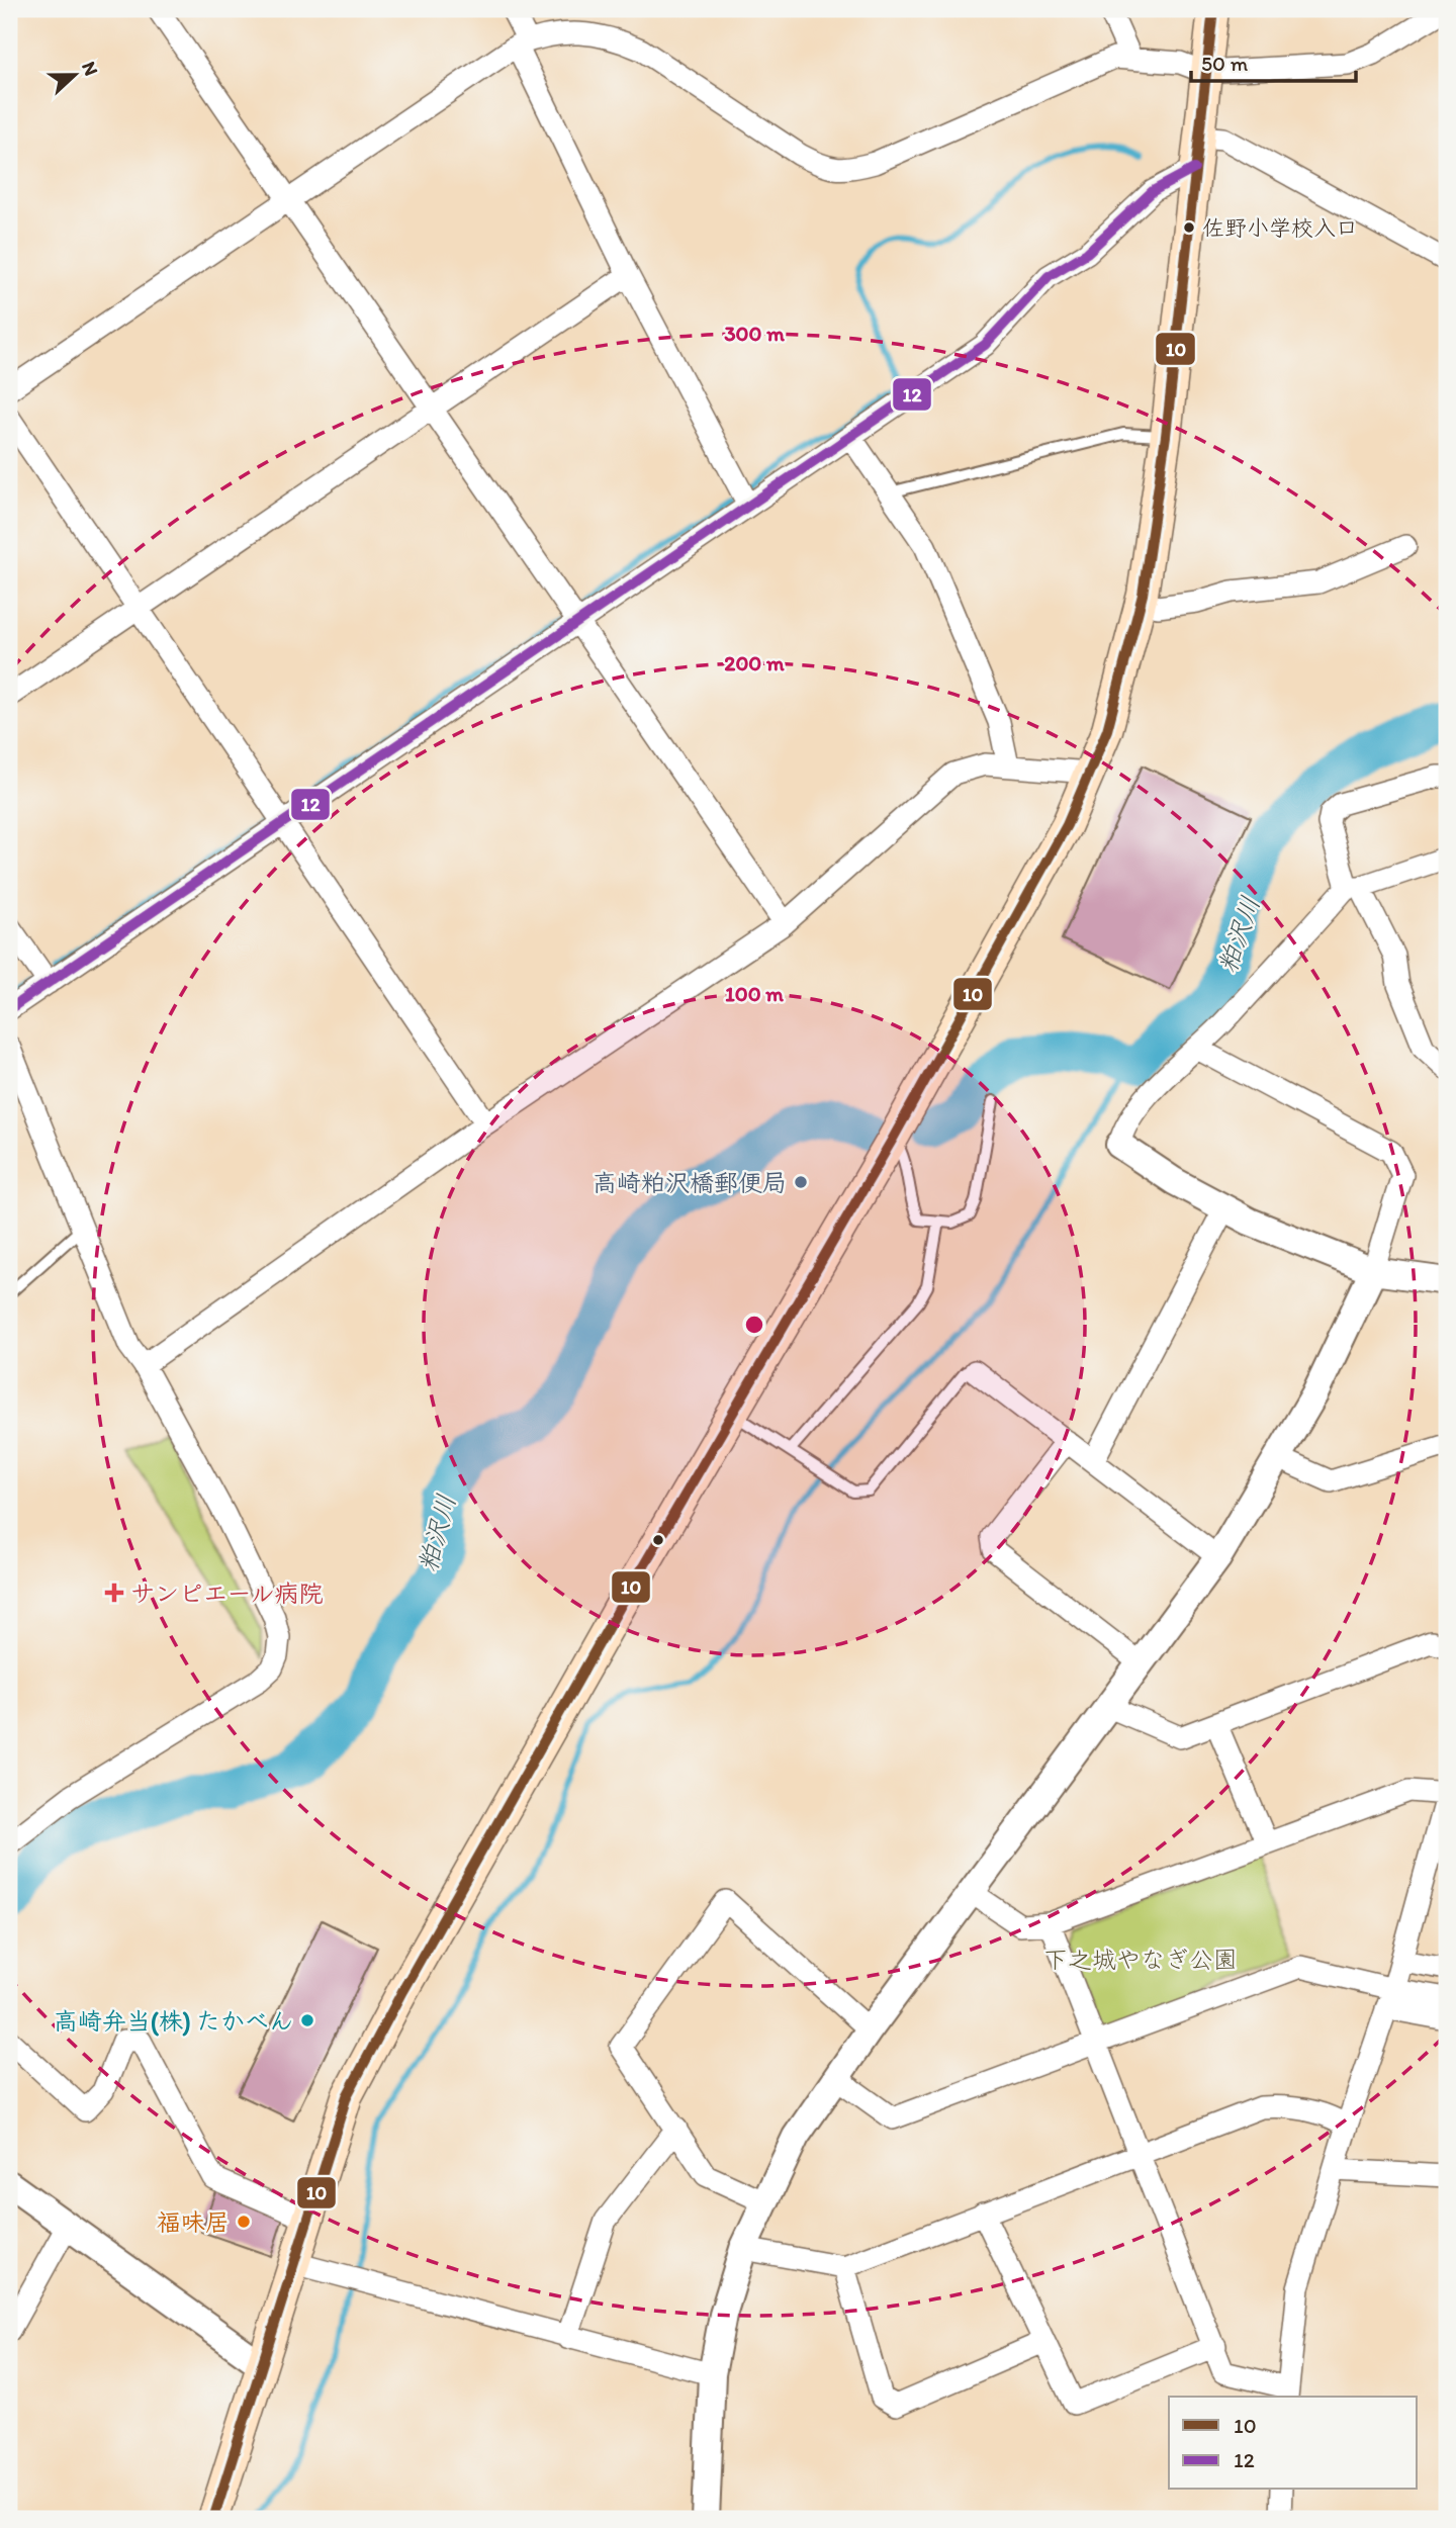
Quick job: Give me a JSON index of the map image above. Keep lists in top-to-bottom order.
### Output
{
  "water": ["粕沢川"],
  "parks": ["下之城やなぎ公園"],
  "places": {
    "other": [
      "佐野小学校入口",
      "高崎粕沢橋郵便局",
      "高崎弁当(株) たかべん",
      "福味居"
    ],
    "health": ["サンピエール病院"]
  },
  "lines": ["transit line 10", "transit line 12"],
  "legend": ["10", "12"],
  "scale_bar": "50 m",
  "north": "right",
  "rings": ["300 m", "200 m", "100 m"]
}
